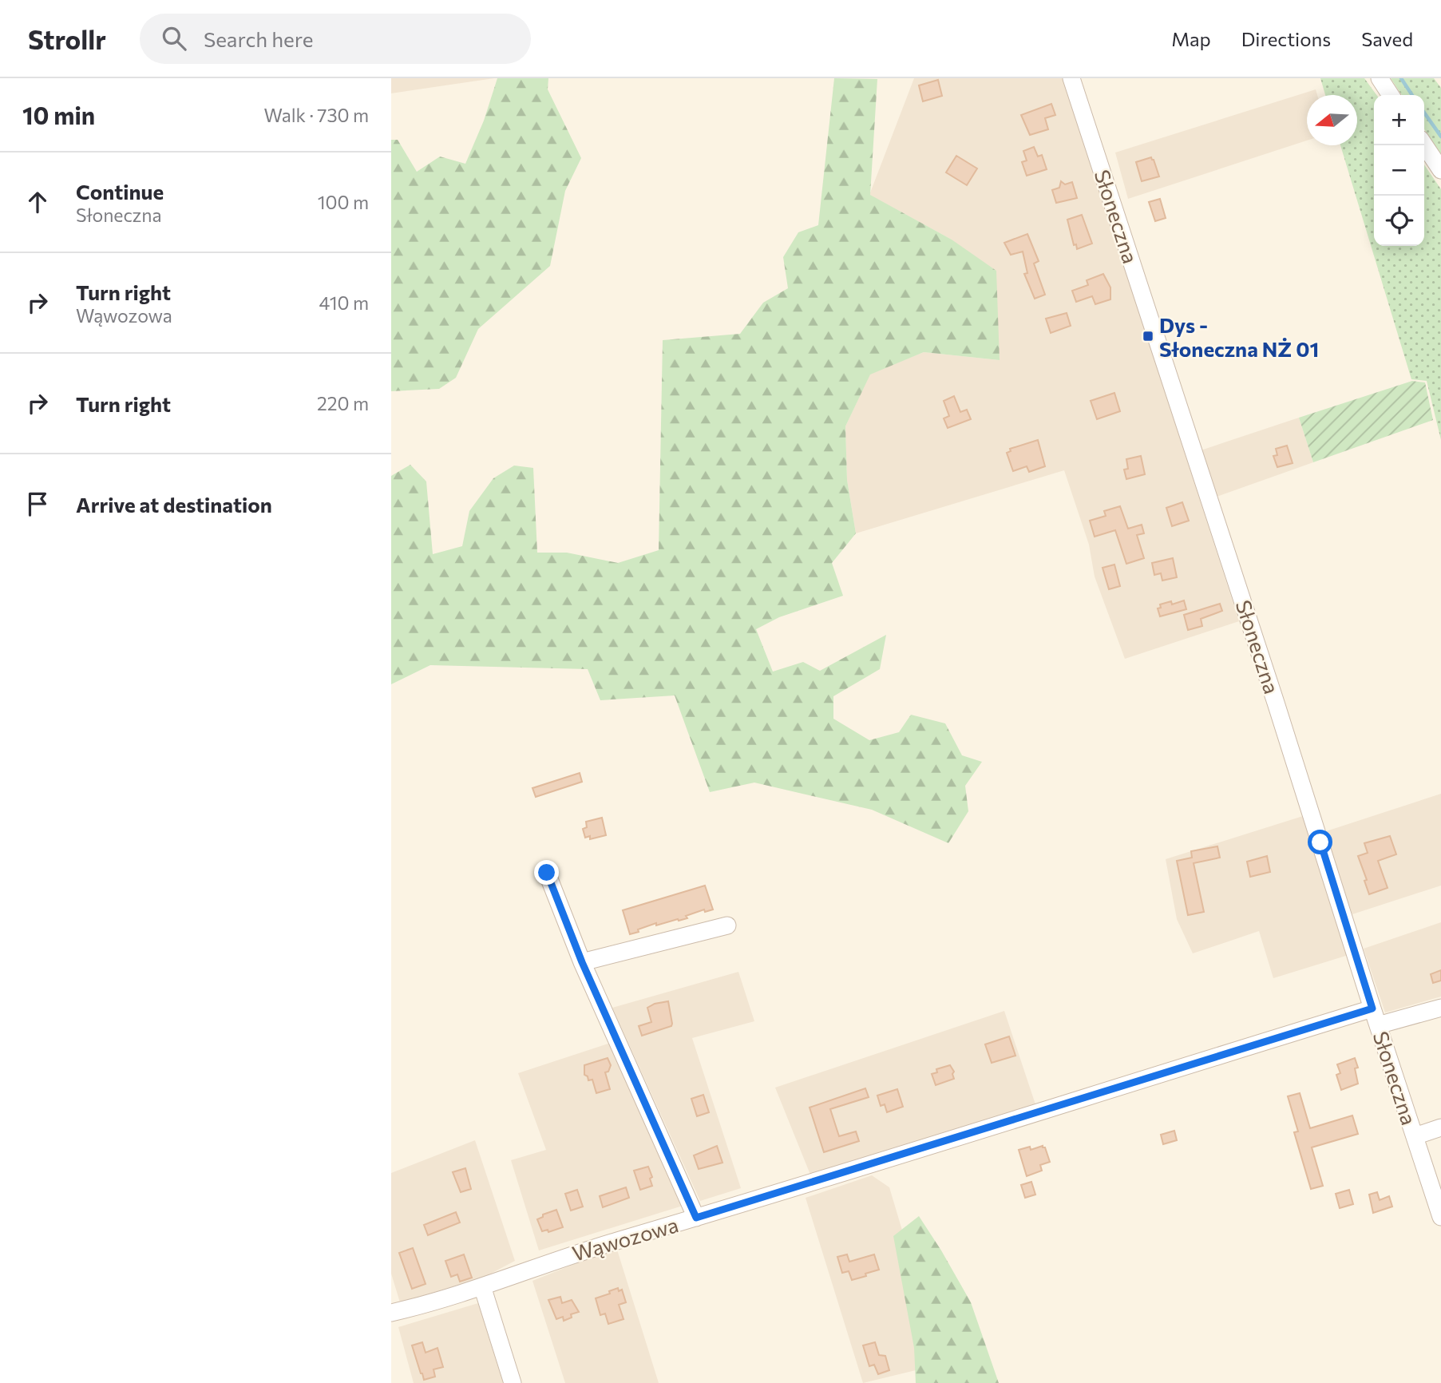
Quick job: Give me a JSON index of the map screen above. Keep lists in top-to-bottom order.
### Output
{
  "streets": {
    "street": ["Słoneczna", "Wąwozowa"]
  },
  "crossings": [
    ["Słoneczna", "Wąwozowa"]
  ],
  "places": {
    "transit": ["Dys - Słoneczna NŻ 01"]
  },
  "north": "left",
  "page": {
    "header": "Strollr",
    "search": "Search here",
    "nav": ["Map", "Directions", "Saved"],
    "heading": ["10 min", "Walk · 730 m"],
    "map_buttons": ["+", "−"],
    "list": [
      ["Continue", "Słoneczna", "100 m"],
      ["Turn right", "Wąwozowa", "410 m"],
      ["Turn right", "220 m"],
      "Arrive at destination"
    ]
  }
}
